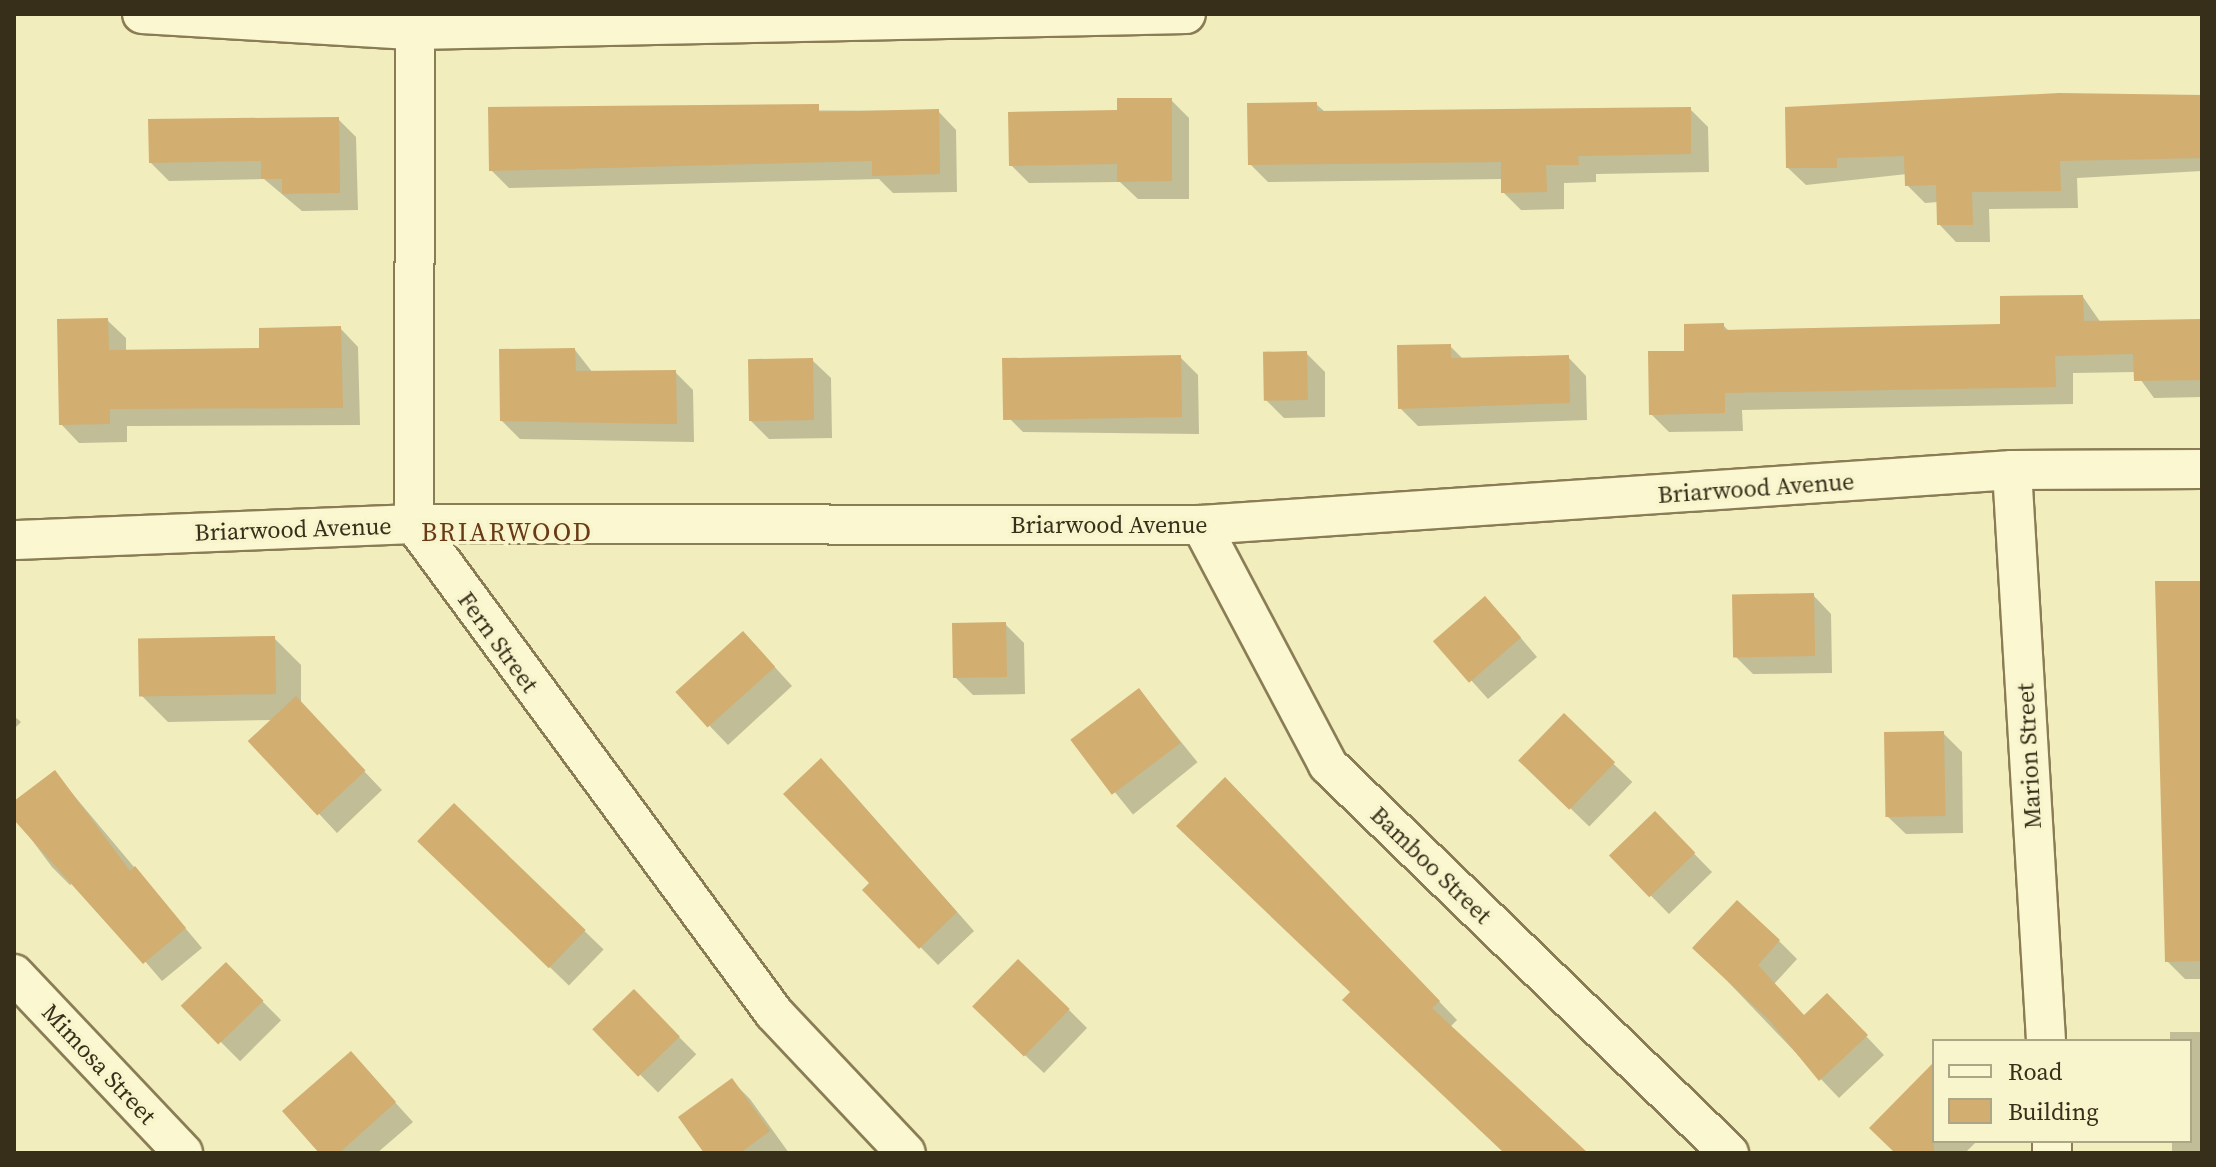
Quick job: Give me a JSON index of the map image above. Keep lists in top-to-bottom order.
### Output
{
  "streets": {
    "street": [
      "Briarwood Avenue",
      "Fern Street",
      "Marion Street",
      "Bamboo Street",
      "Mimosa Street"
    ]
  },
  "crossings": [
    ["Briarwood Avenue", "Fern Street"],
    ["Briarwood Avenue", "Marion Street"],
    ["Briarwood Avenue", "Bamboo Street"]
  ],
  "districts": ["BRIARWOOD"],
  "legend": ["Road", "Building"]
}
